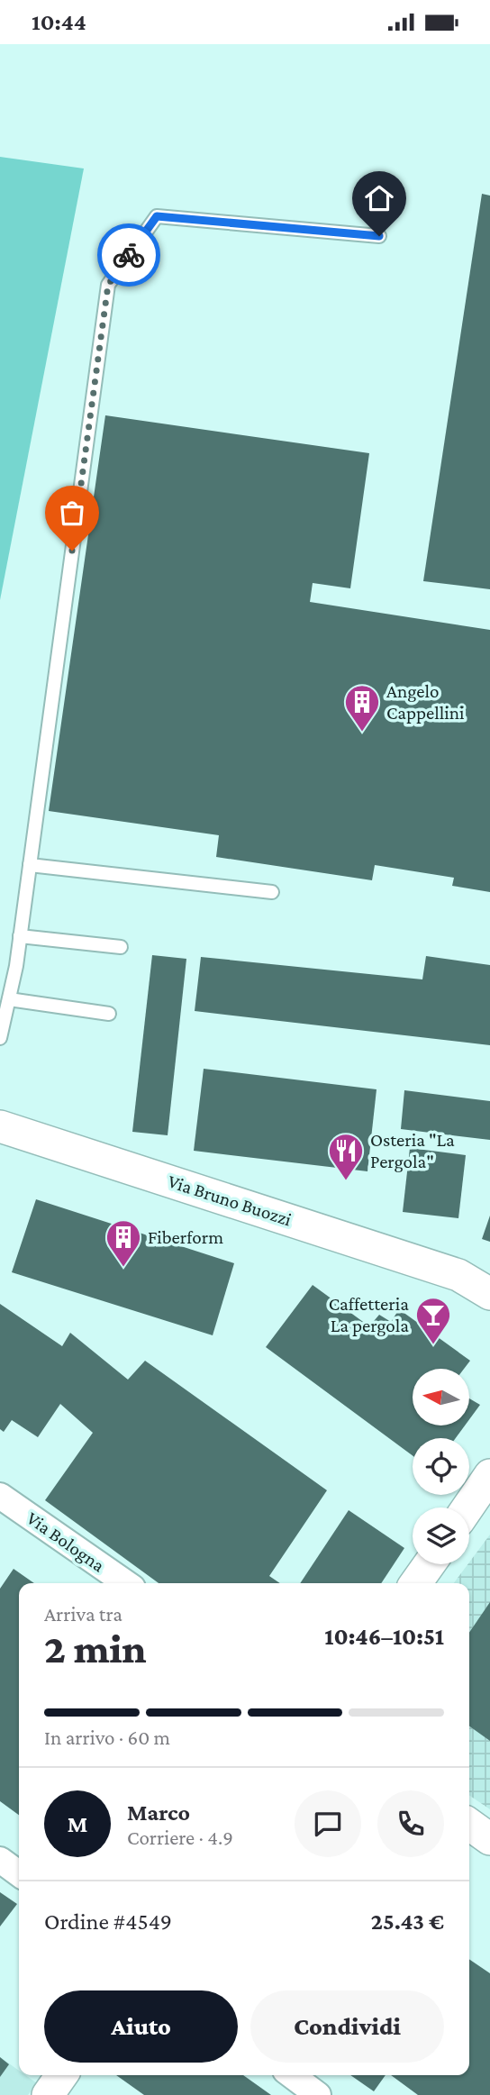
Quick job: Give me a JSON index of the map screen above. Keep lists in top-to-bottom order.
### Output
{
  "streets": {
    "street": ["Via Bruno Buozzi", "Via Bologna"]
  },
  "places": {
    "building": ["Angelo Cappellini", "Fiberform"],
    "restaurant": ["Osteria \"La Pergola\""],
    "bar": ["Caffetteria La pergola"]
  },
  "north": "left",
  "page": {
    "status": "10:44",
    "heading": ["2 min", "Arriva tra", "10:46–10:51"],
    "panel": [
      "Marco",
      "Corriere · 4.9",
      "Ordine #4549",
      "25.43 €"
    ],
    "bar": "In arrivo · 60 m",
    "round": "M",
    "buttons": ["Aiuto", "Condividi"]
  }
}
